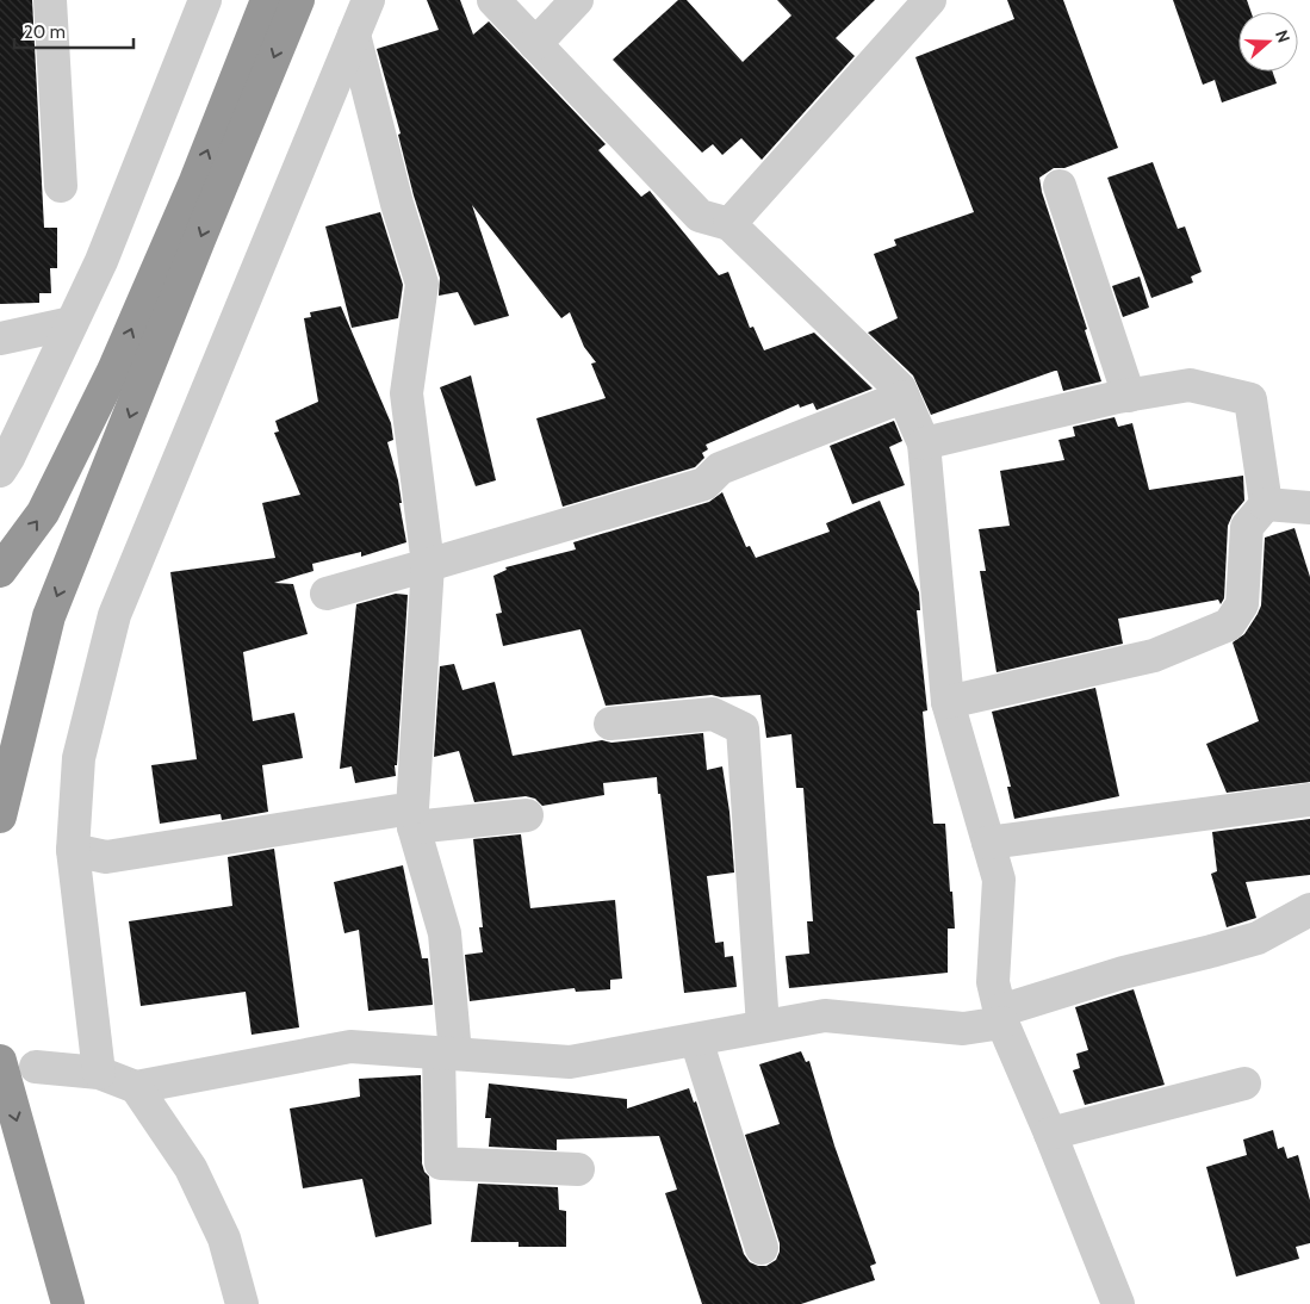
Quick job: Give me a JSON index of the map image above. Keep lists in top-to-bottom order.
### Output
{
  "scale_bar": "20 m",
  "north": "right"
}
